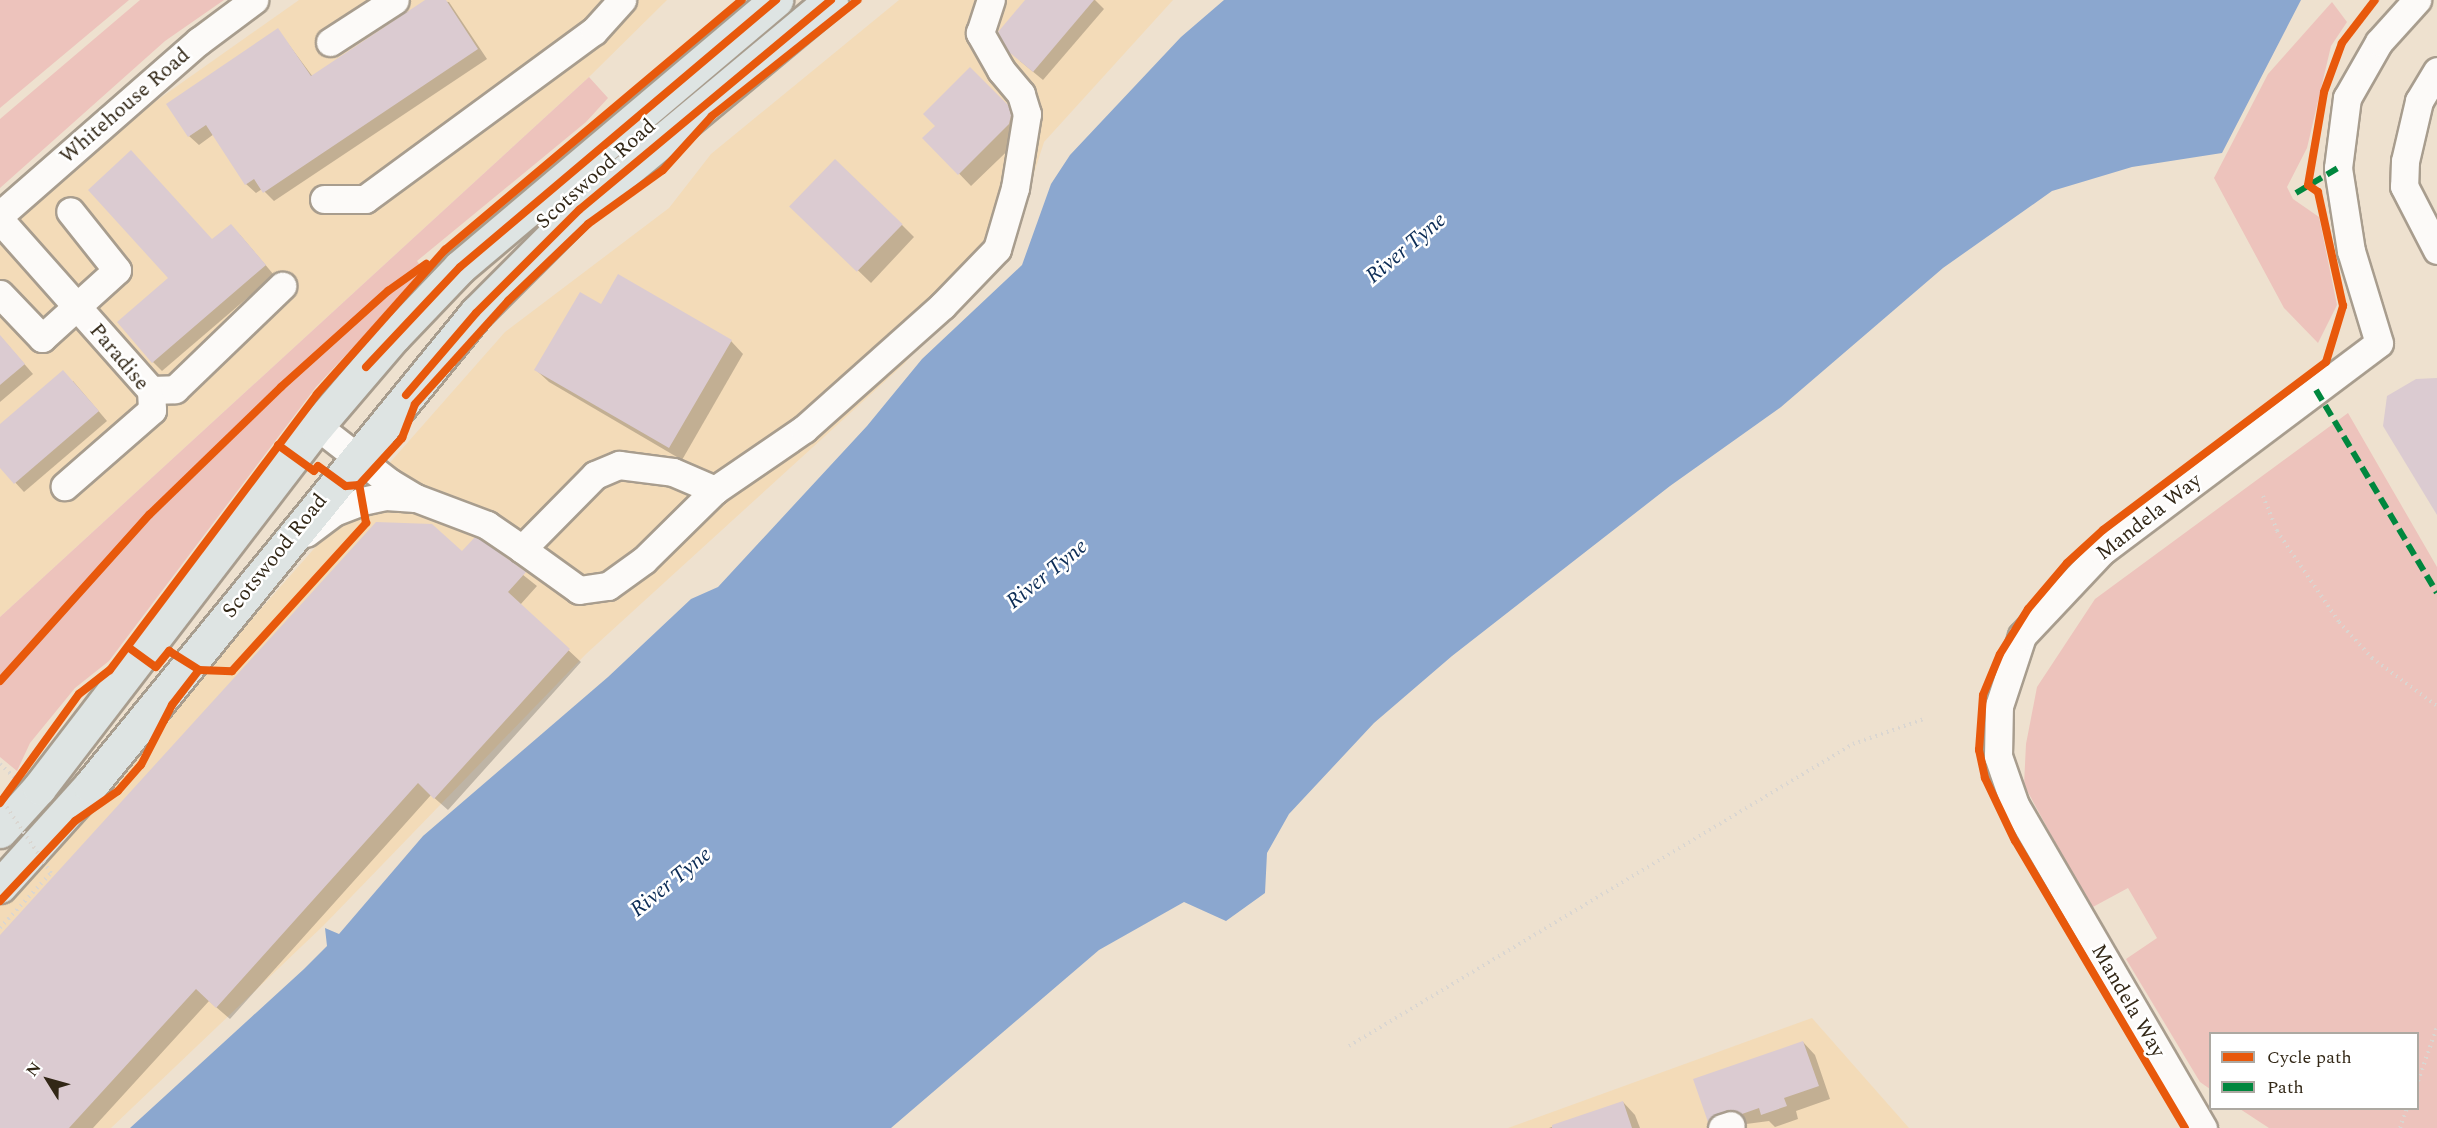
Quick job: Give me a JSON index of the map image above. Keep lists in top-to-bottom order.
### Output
{
  "streets": {
    "main road": ["Scotswood Road"],
    "street": ["Whitehouse Road", "Paradise", "Mandela Way"]
  },
  "water": ["River Tyne"],
  "legend": ["Cycle path", "Path"],
  "north": "top left"
}
